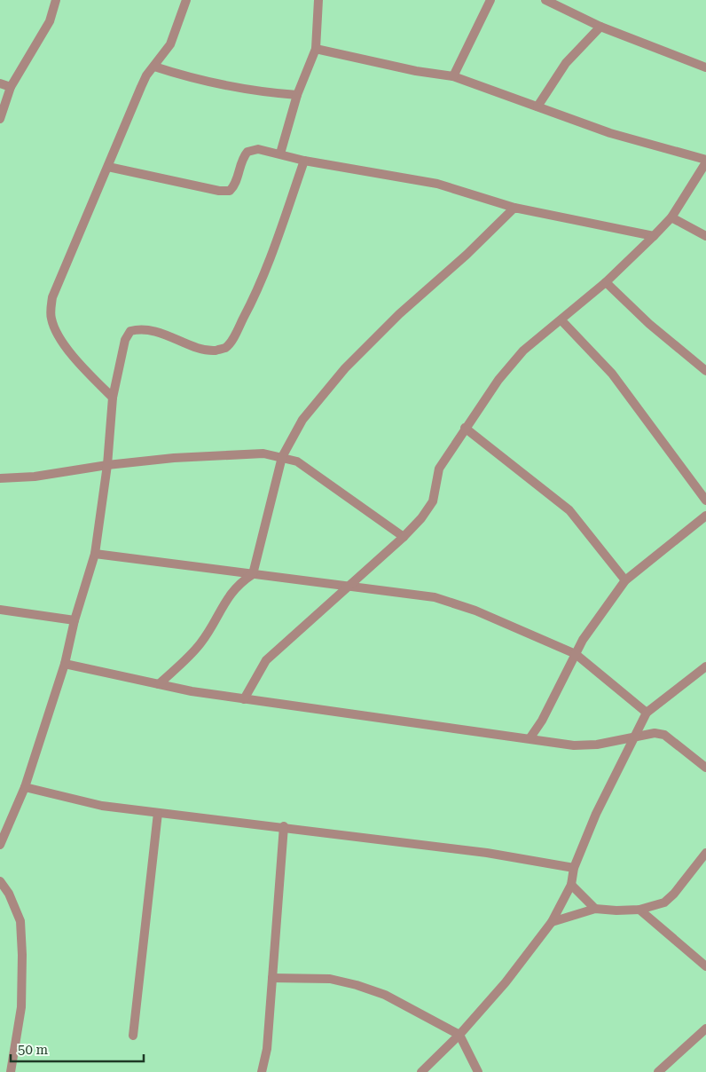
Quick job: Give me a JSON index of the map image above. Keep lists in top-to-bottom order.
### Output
{
  "scale_bar": "50 m"
}
